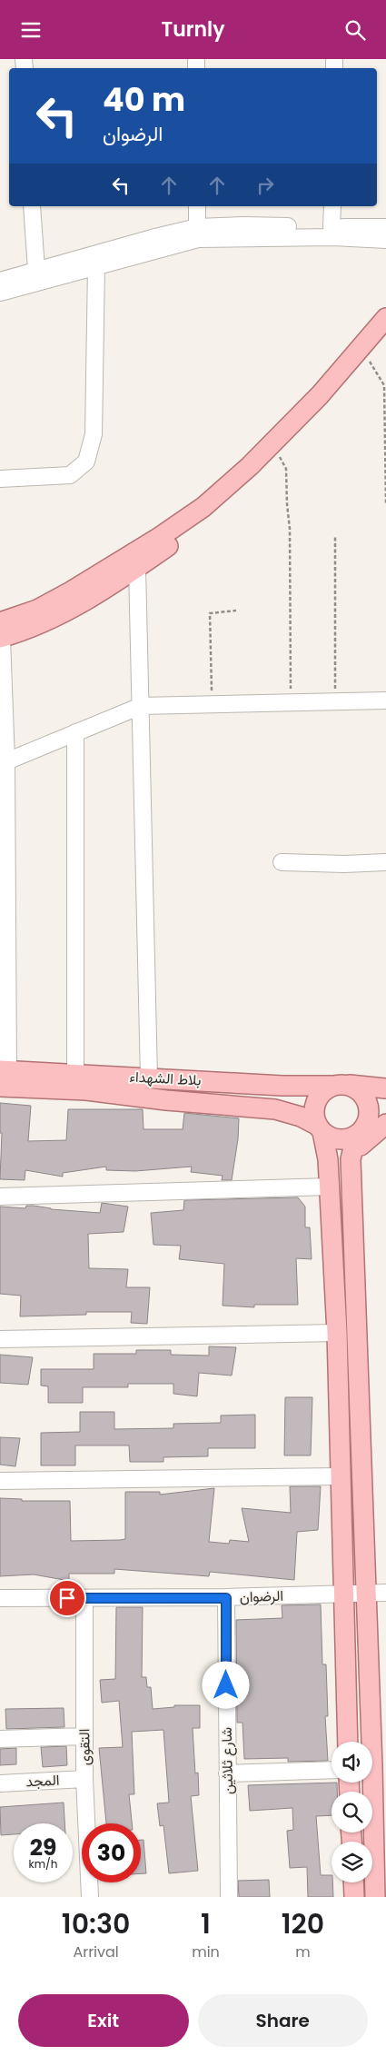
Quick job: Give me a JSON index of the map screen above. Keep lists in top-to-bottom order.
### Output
{
  "streets": {
    "main road": ["بلاط الشهداء"],
    "street": [
      "الرضوان",
      "التقوى",
      "شارع ثلاثين",
      "المجد"
    ]
  },
  "crossings": [
    ["الرضوان", "التقوى"],
    ["الرضوان", "شارع ثلاثين"],
    ["التقوى", "المجد"]
  ],
  "page": {
    "header": "Turnly",
    "turn": ["40 m", "الرضوان"],
    "speed": "29 km/h",
    "limit": "30",
    "eta": [
      "10:30",
      "Arrival",
      "1",
      "min",
      "120",
      "m"
    ],
    "buttons": ["Exit", "Share"]
  }
}
